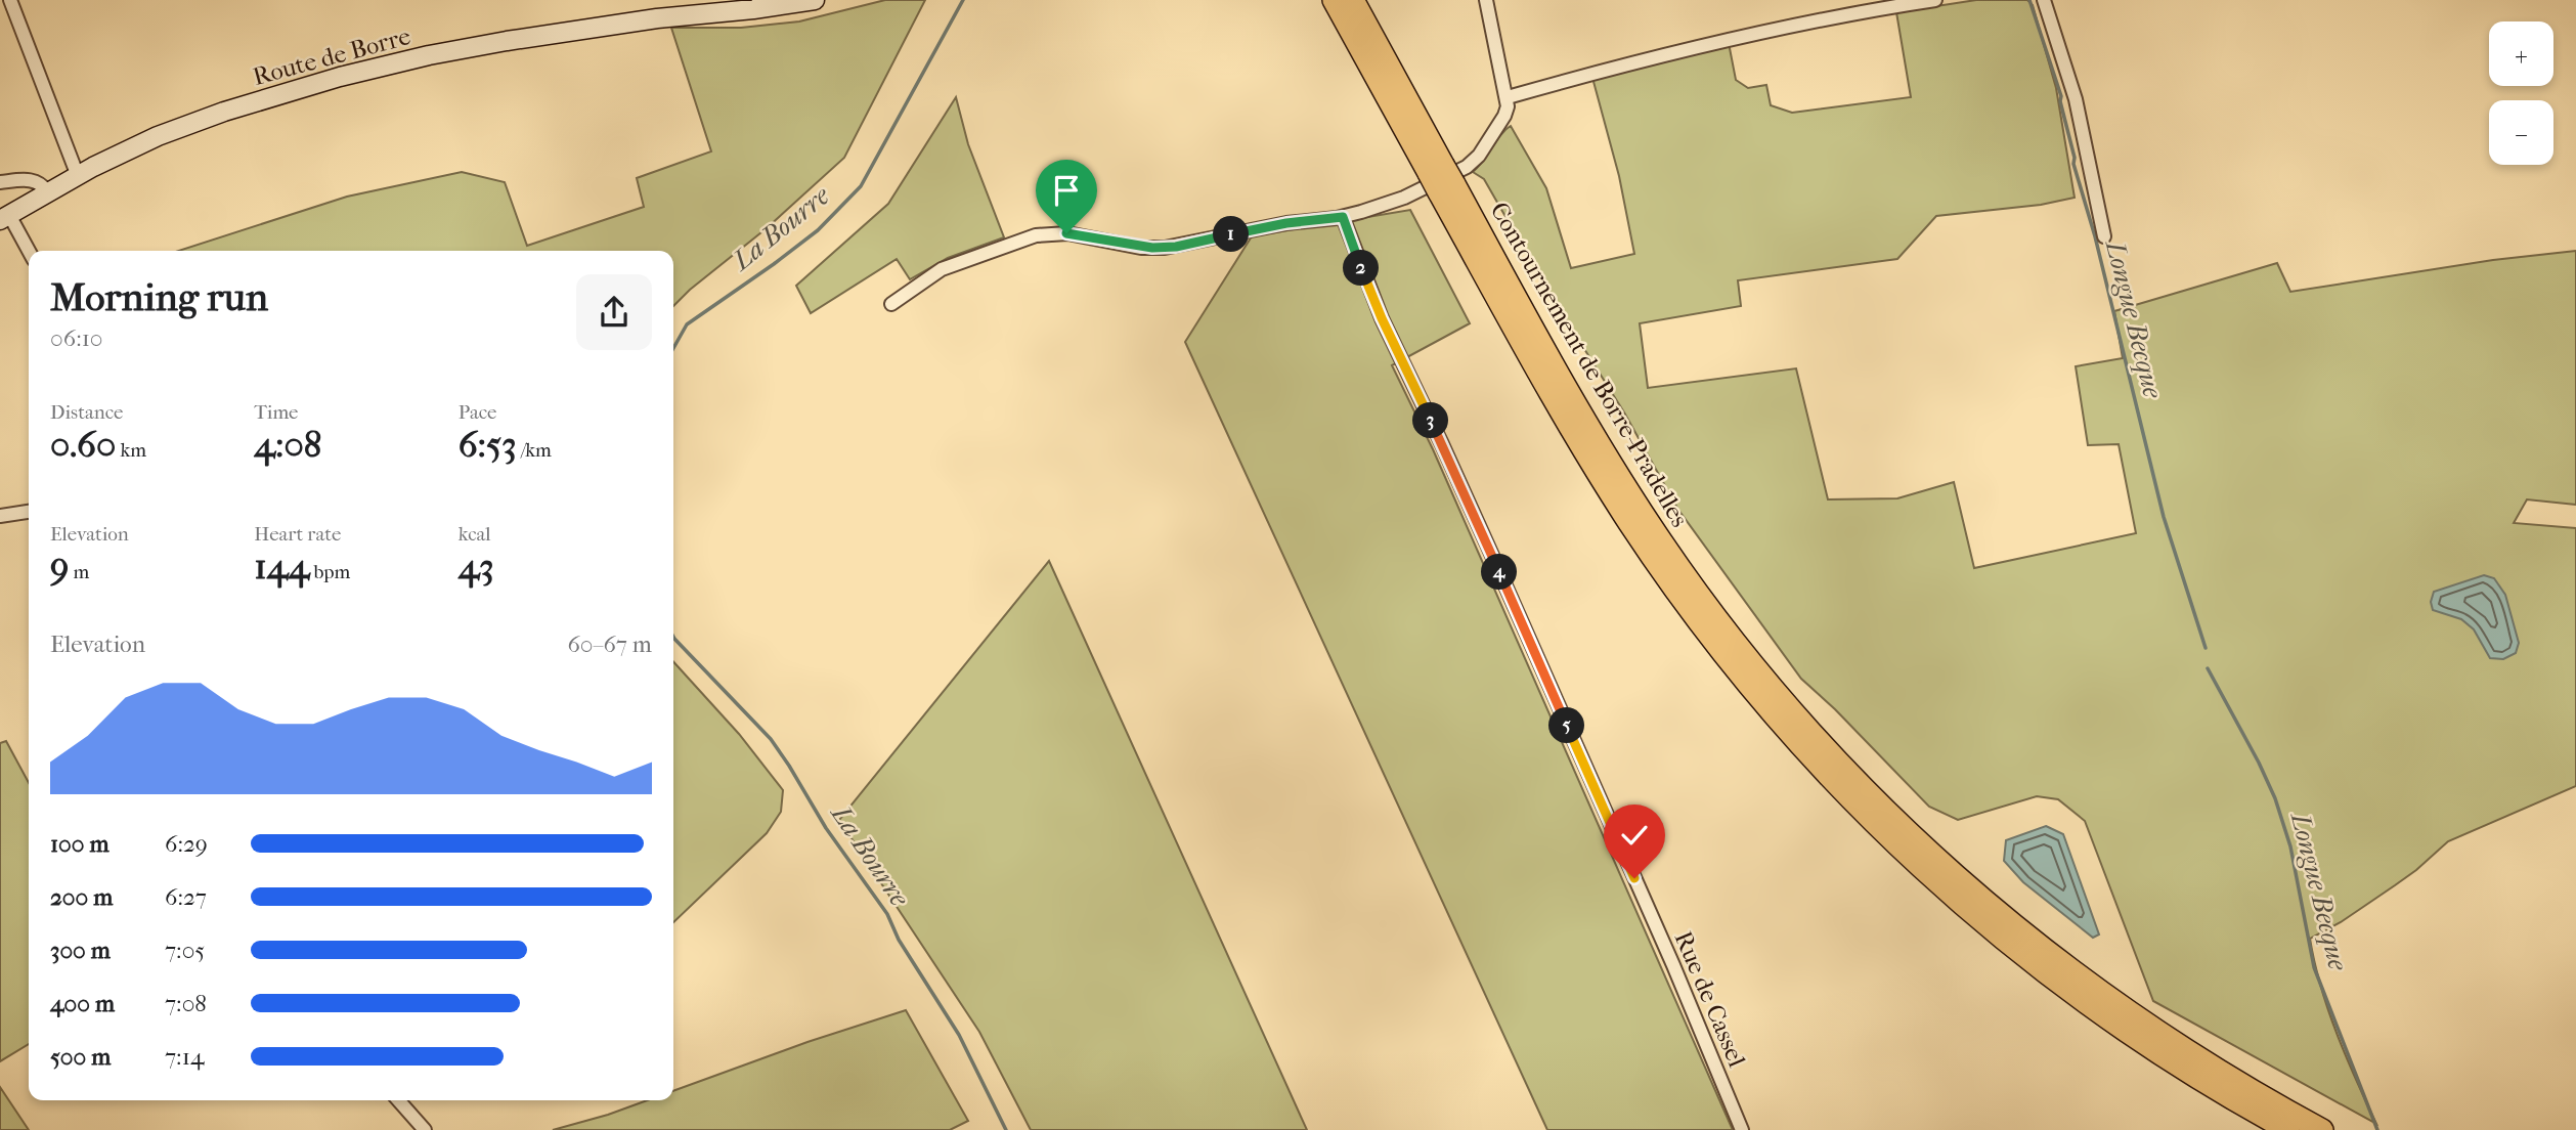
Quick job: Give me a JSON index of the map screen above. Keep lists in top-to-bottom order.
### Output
{
  "streets": {
    "highway": ["Contournement de Borre-Pradelles"],
    "main road": ["Route de Borre"],
    "street": ["Rue de Cassel"]
  },
  "water": ["La Bourre", "Longue Becque"],
  "page": {
    "map_buttons": ["+", "−"],
    "pins": [
      "1",
      "2",
      "3",
      "4",
      "5"
    ],
    "heading": ["Morning run", "06:10"],
    "stats": [
      ["Distance", "0.60 km"],
      ["Time", "4:08"],
      ["Pace", "6:53 /km"],
      ["Elevation", "9 m"],
      ["Heart rate", "144 bpm"],
      ["kcal", "43"]
    ],
    "chart": ["Elevation", "60–67 m"],
    "list": [
      {
        "name": "100 m",
        "note": "6:29"
      },
      {
        "name": "200 m",
        "note": "6:27"
      },
      {
        "name": "300 m",
        "note": "7:05"
      },
      {
        "name": "400 m",
        "note": "7:08"
      },
      {
        "name": "500 m",
        "note": "7:14"
      }
    ]
  }
}
